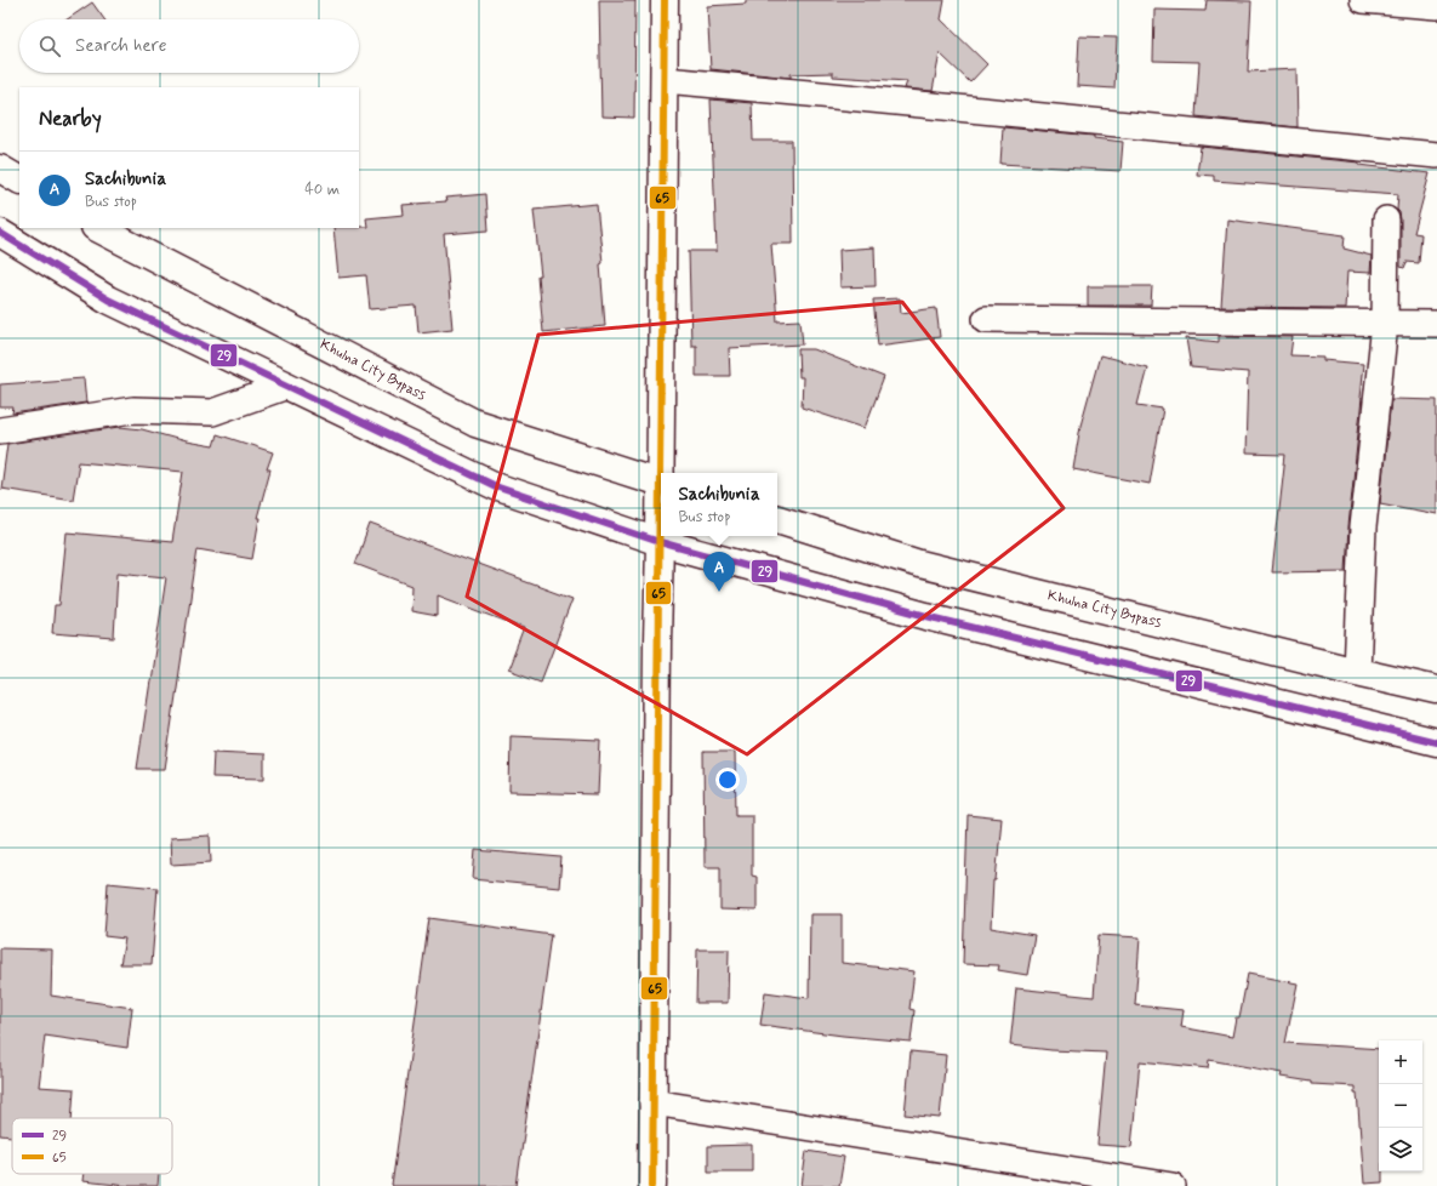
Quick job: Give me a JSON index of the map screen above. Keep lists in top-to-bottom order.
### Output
{
  "streets": {
    "main road": ["Khulna City Bypass"]
  },
  "lines": ["transit line 65", "transit line 29"],
  "legend": ["29", "65"],
  "page": {
    "search": "Search here",
    "heading": "Nearby",
    "list": [
      {
        "mark": "A",
        "name": "Sachibunia",
        "note": "Bus stop",
        "value": "40 m"
      }
    ],
    "popup": ["Sachibunia", "Bus stop"],
    "pins": "A",
    "map_buttons": ["+", "−"]
  }
}
